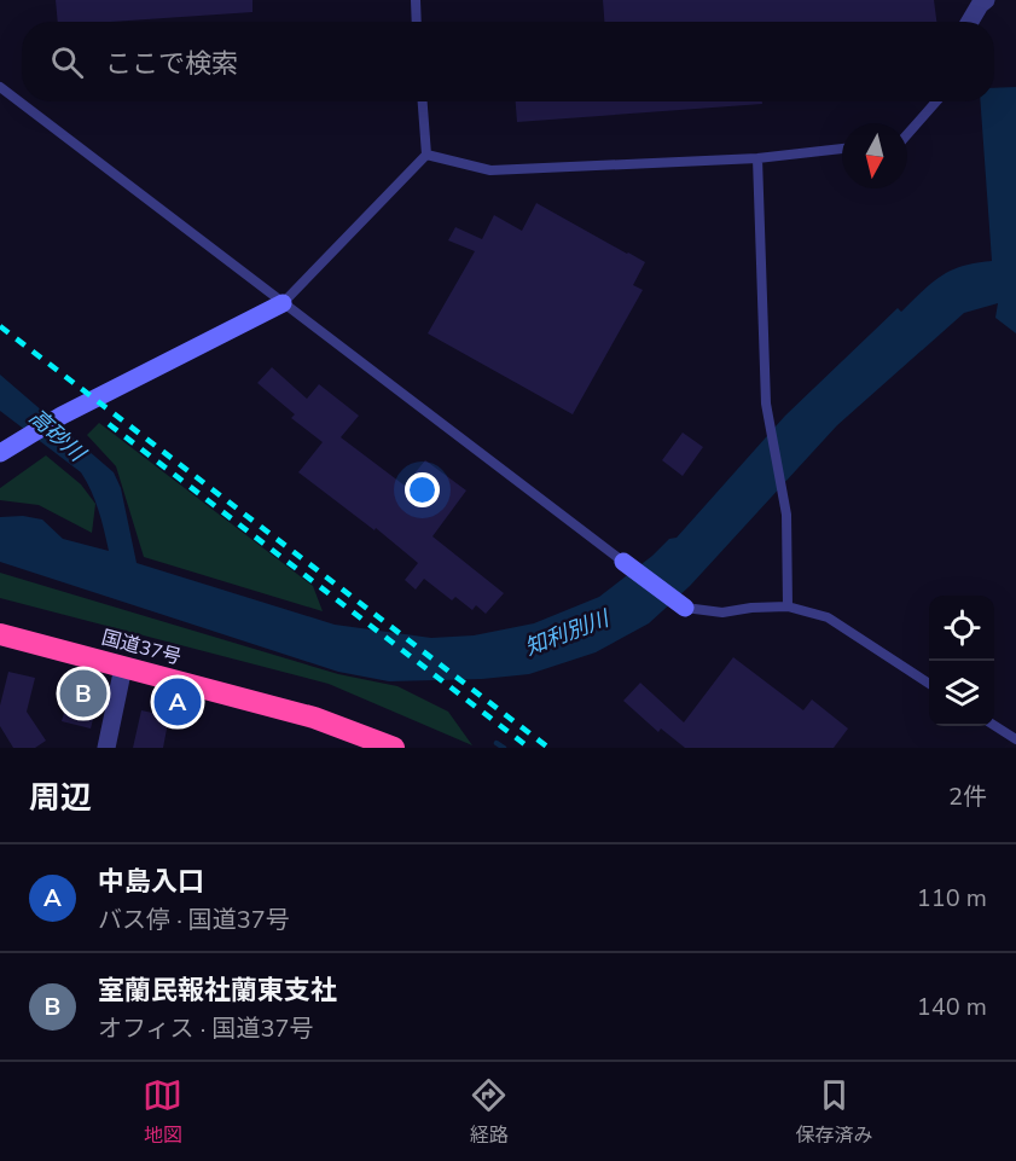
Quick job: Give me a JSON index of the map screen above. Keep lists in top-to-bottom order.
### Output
{
  "streets": {
    "highway": ["国道37号"]
  },
  "water": ["高砂川", "知利別川"],
  "north": "bottom",
  "page": {
    "search": "ここで検索",
    "pins": ["B", "A"],
    "heading": ["周辺", "2件"],
    "list": [
      {
        "mark": "A",
        "name": "中島入口",
        "note": "バス停 · 国道37号",
        "value": "110 m"
      },
      {
        "mark": "B",
        "name": "室蘭民報社蘭東支社",
        "note": "オフィス · 国道37号",
        "value": "140 m"
      }
    ],
    "nav": ["地図", "経路", "保存済み"]
  }
}
